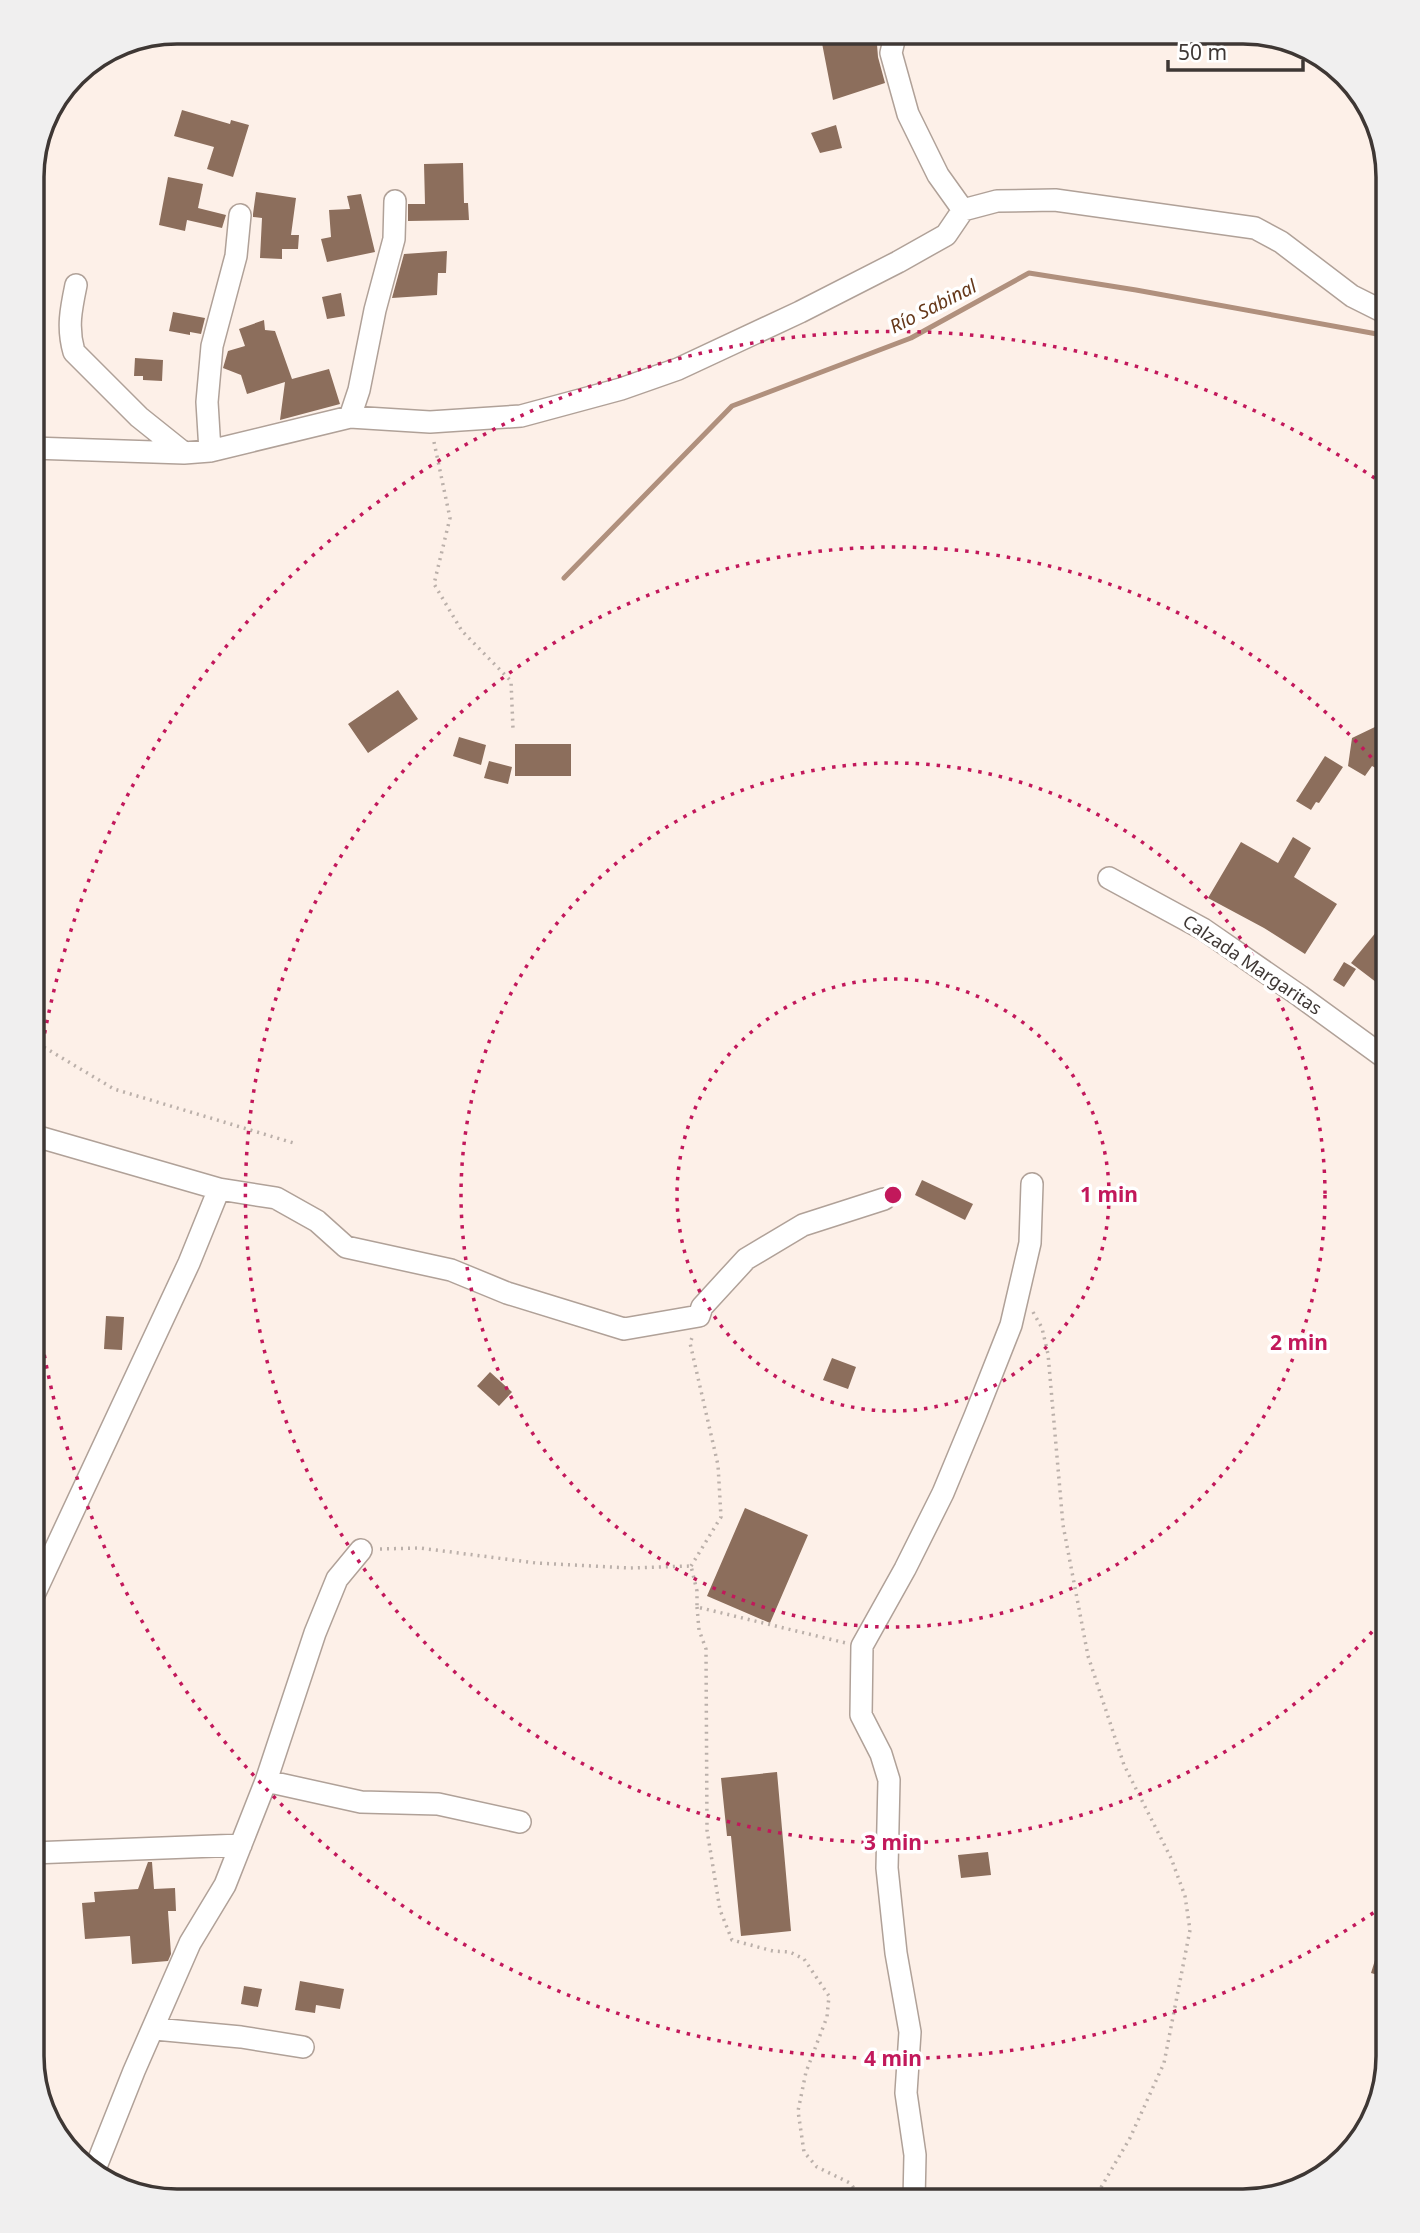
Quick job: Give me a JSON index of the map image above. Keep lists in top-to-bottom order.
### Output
{
  "streets": {
    "street": ["Calzada Margaritas"]
  },
  "water": ["Río Sabinal"],
  "scale_bar": "50 m",
  "rings": [
    "1 min",
    "2 min",
    "3 min",
    "4 min"
  ]
}
